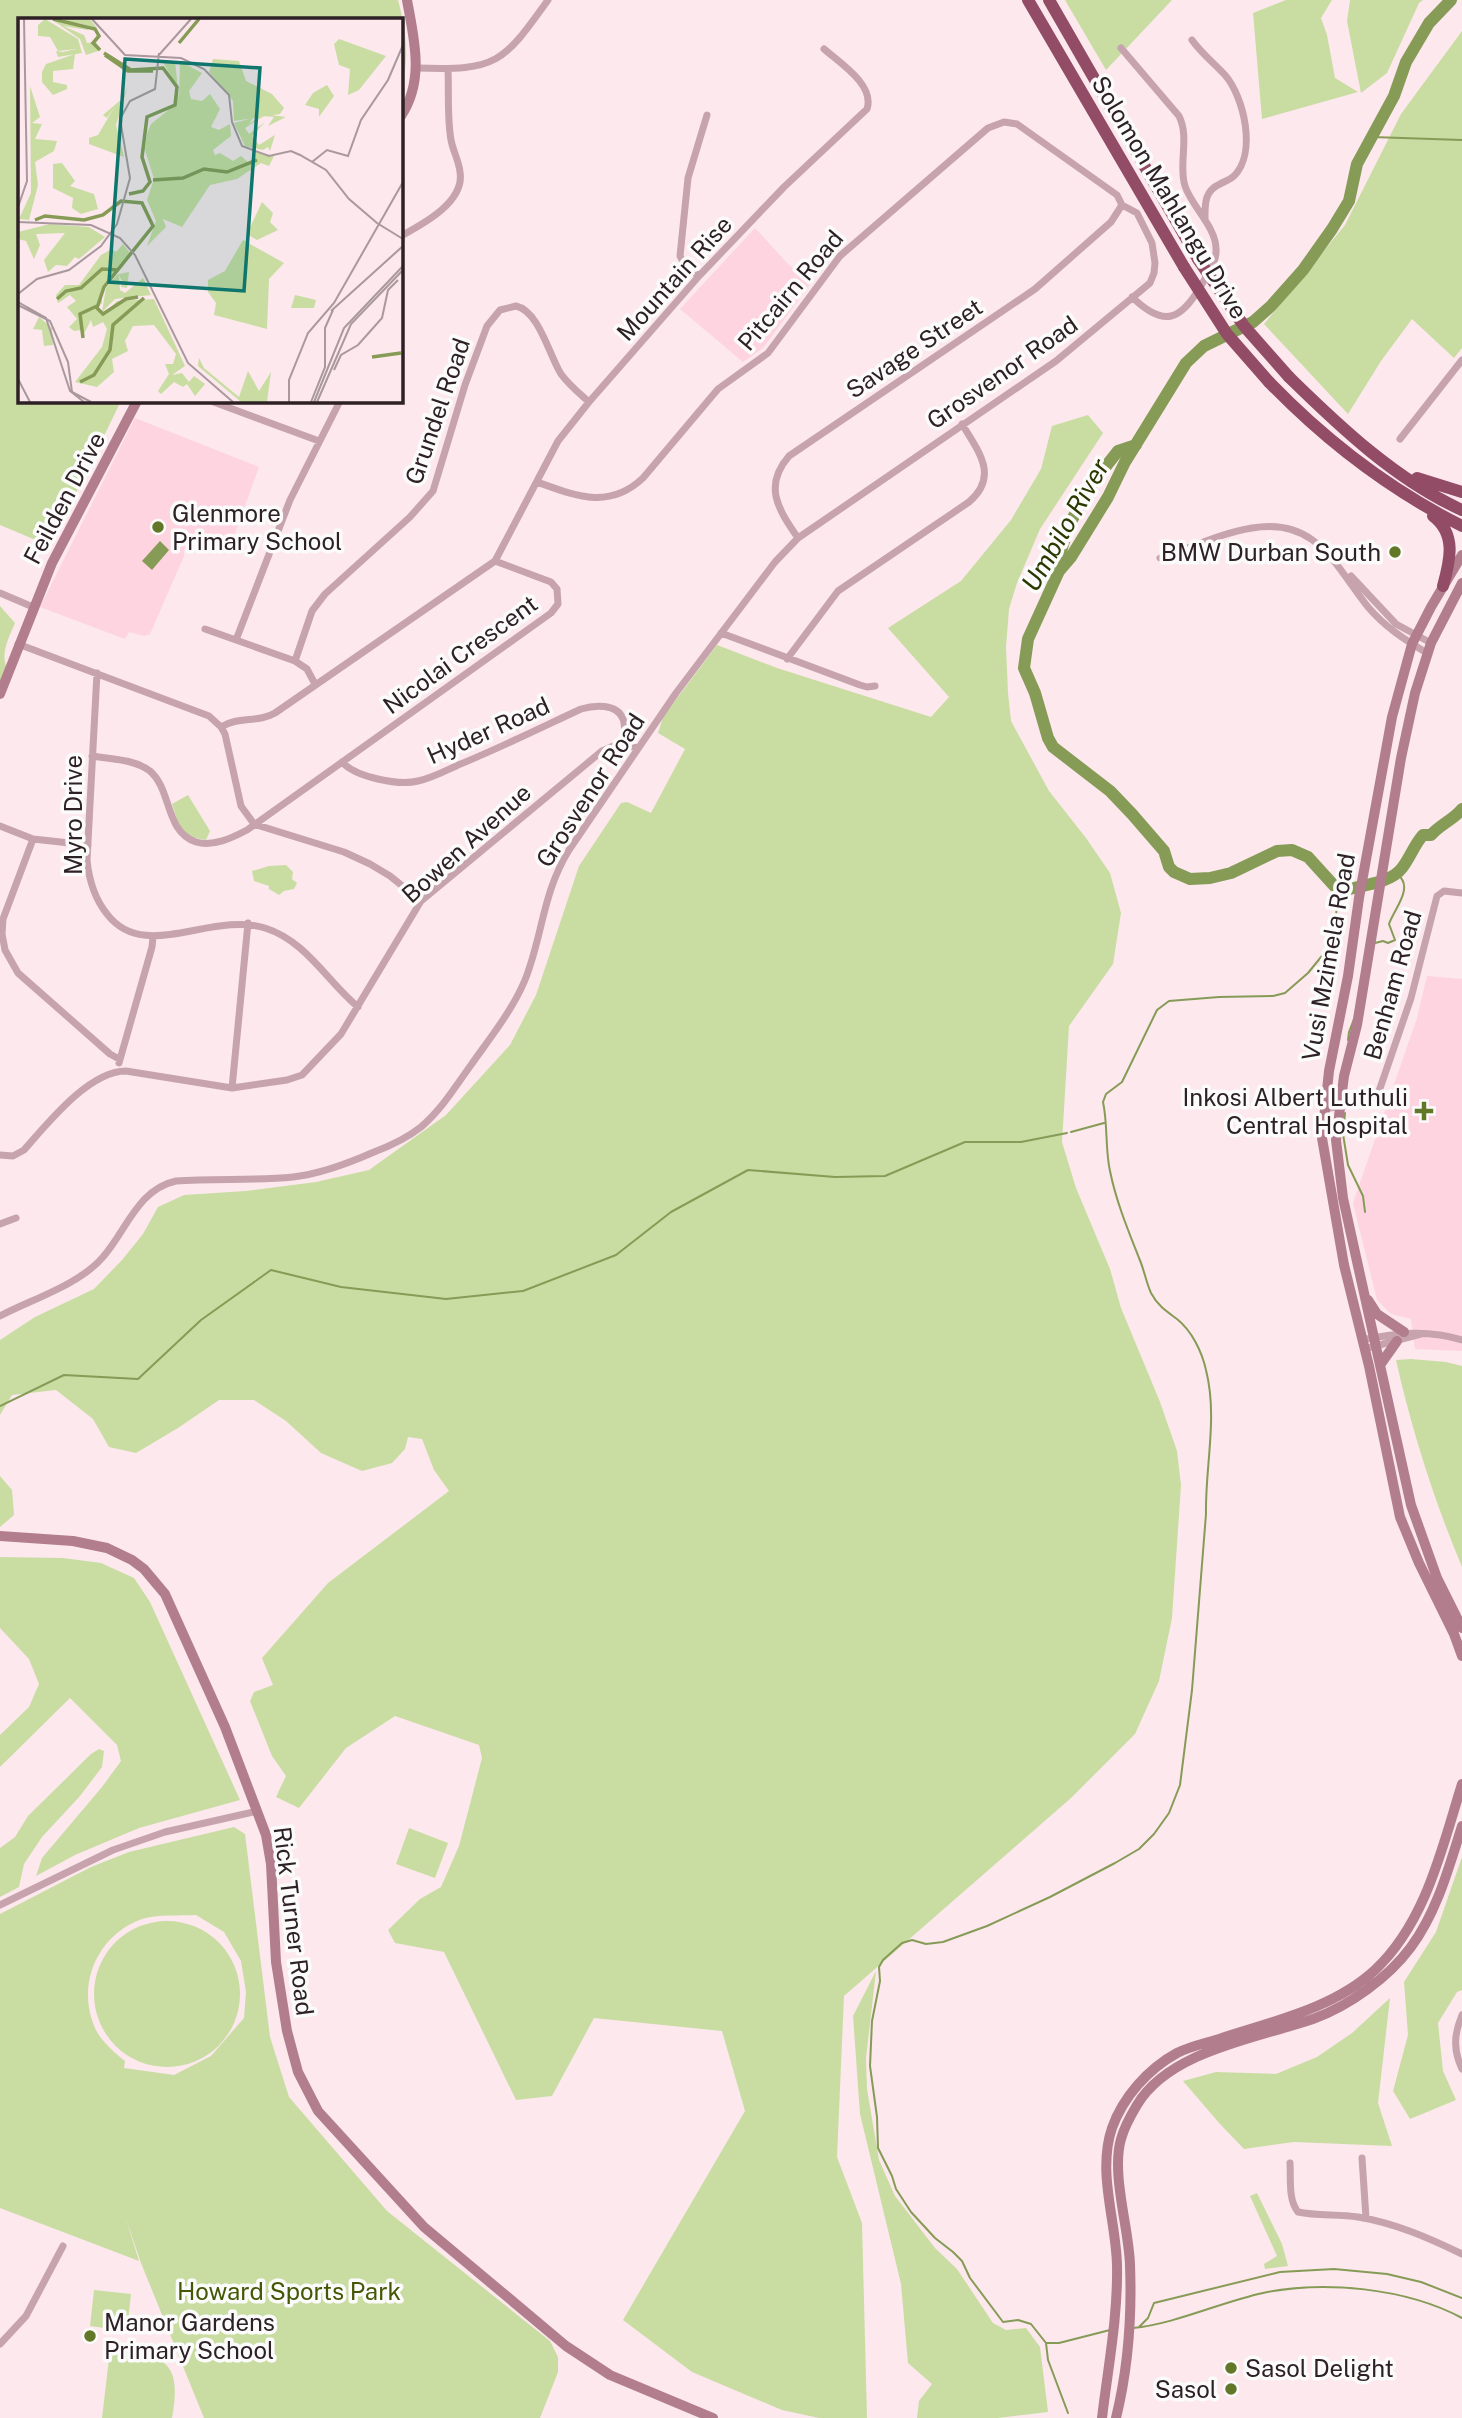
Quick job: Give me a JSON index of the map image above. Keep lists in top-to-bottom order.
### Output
{
  "streets": {
    "highway": ["Solomon Mahlangu Drive"],
    "main road": ["Feilden Drive", "Vusi Mzimela Road", "Rick Turner Road"],
    "street": [
      "Mountain Rise",
      "Pitcairn Road",
      "Savage Street",
      "Grosvenor Road",
      "Grundel Road",
      "Nicolai Crescent",
      "Hyder Road",
      "Myro Drive",
      "Bowen Avenue",
      "Benham Road"
    ]
  },
  "crossings": [
    ["Mountain Rise", "Pitcairn Road"],
    ["Mountain Rise", "Grundel Road"],
    ["Mountain Rise", "Nicolai Crescent"],
    ["Pitcairn Road", "Grosvenor Road"],
    ["Savage Street", "Grosvenor Road"],
    ["Nicolai Crescent", "Hyder Road"],
    ["Nicolai Crescent", "Myro Drive"],
    ["Hyder Road", "Bowen Avenue"],
    ["Myro Drive", "Bowen Avenue"],
    ["Vusi Mzimela Road", "Benham Road"]
  ],
  "water": ["Umbilo River"],
  "parks": ["Howard Sports Park"],
  "places": {
    "other": [
      "Glenmore Primary School",
      "BMW Durban South",
      "Manor Gardens Primary School",
      "Sasol Delight",
      "Sasol"
    ],
    "health": ["Inkosi Albert Luthuli Central Hospital"]
  }
}
